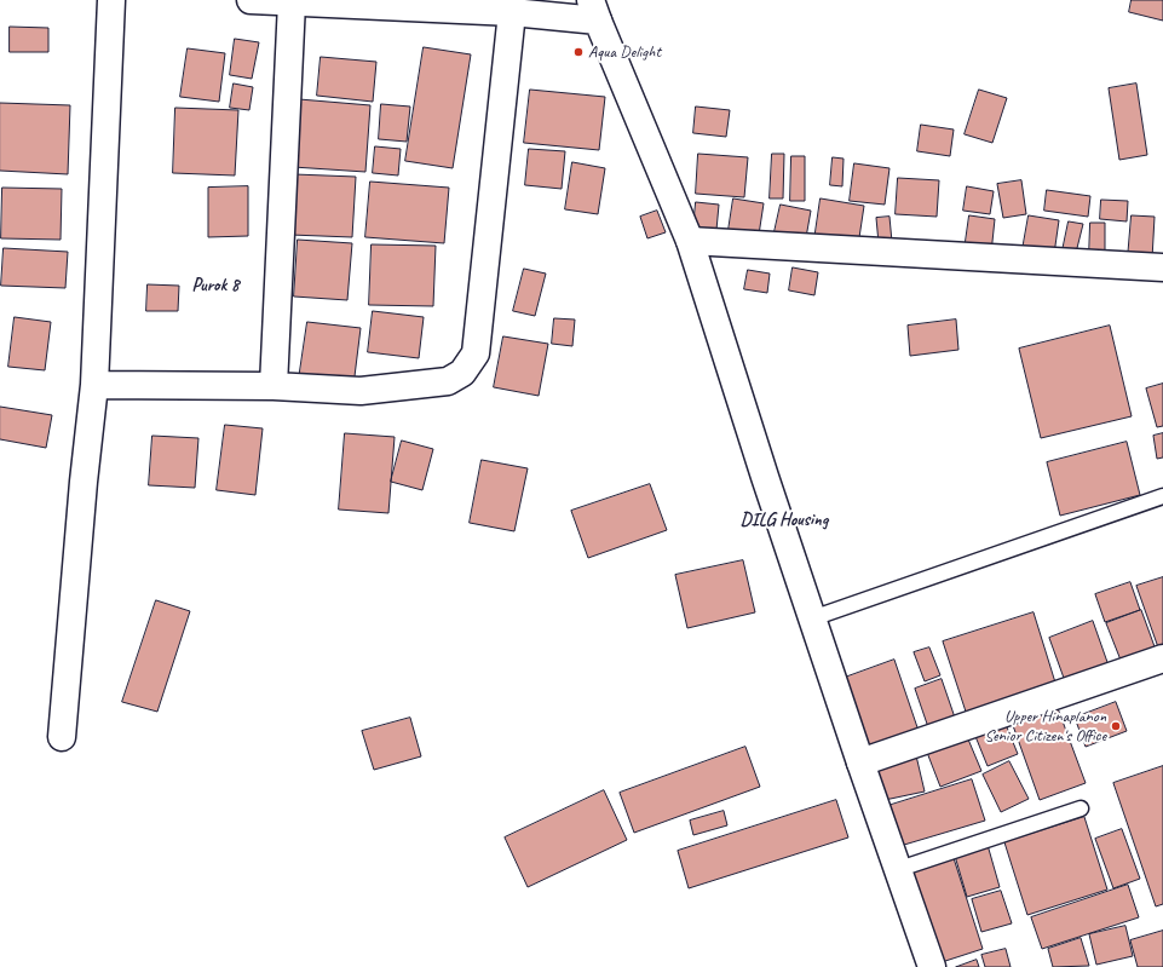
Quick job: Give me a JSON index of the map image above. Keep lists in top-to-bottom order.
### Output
{
  "districts": ["Purok 8", "DILG Housing"],
  "places": ["Aqua Delight", "Upper Hinaplanon Senior Citizen's Office"]
}
